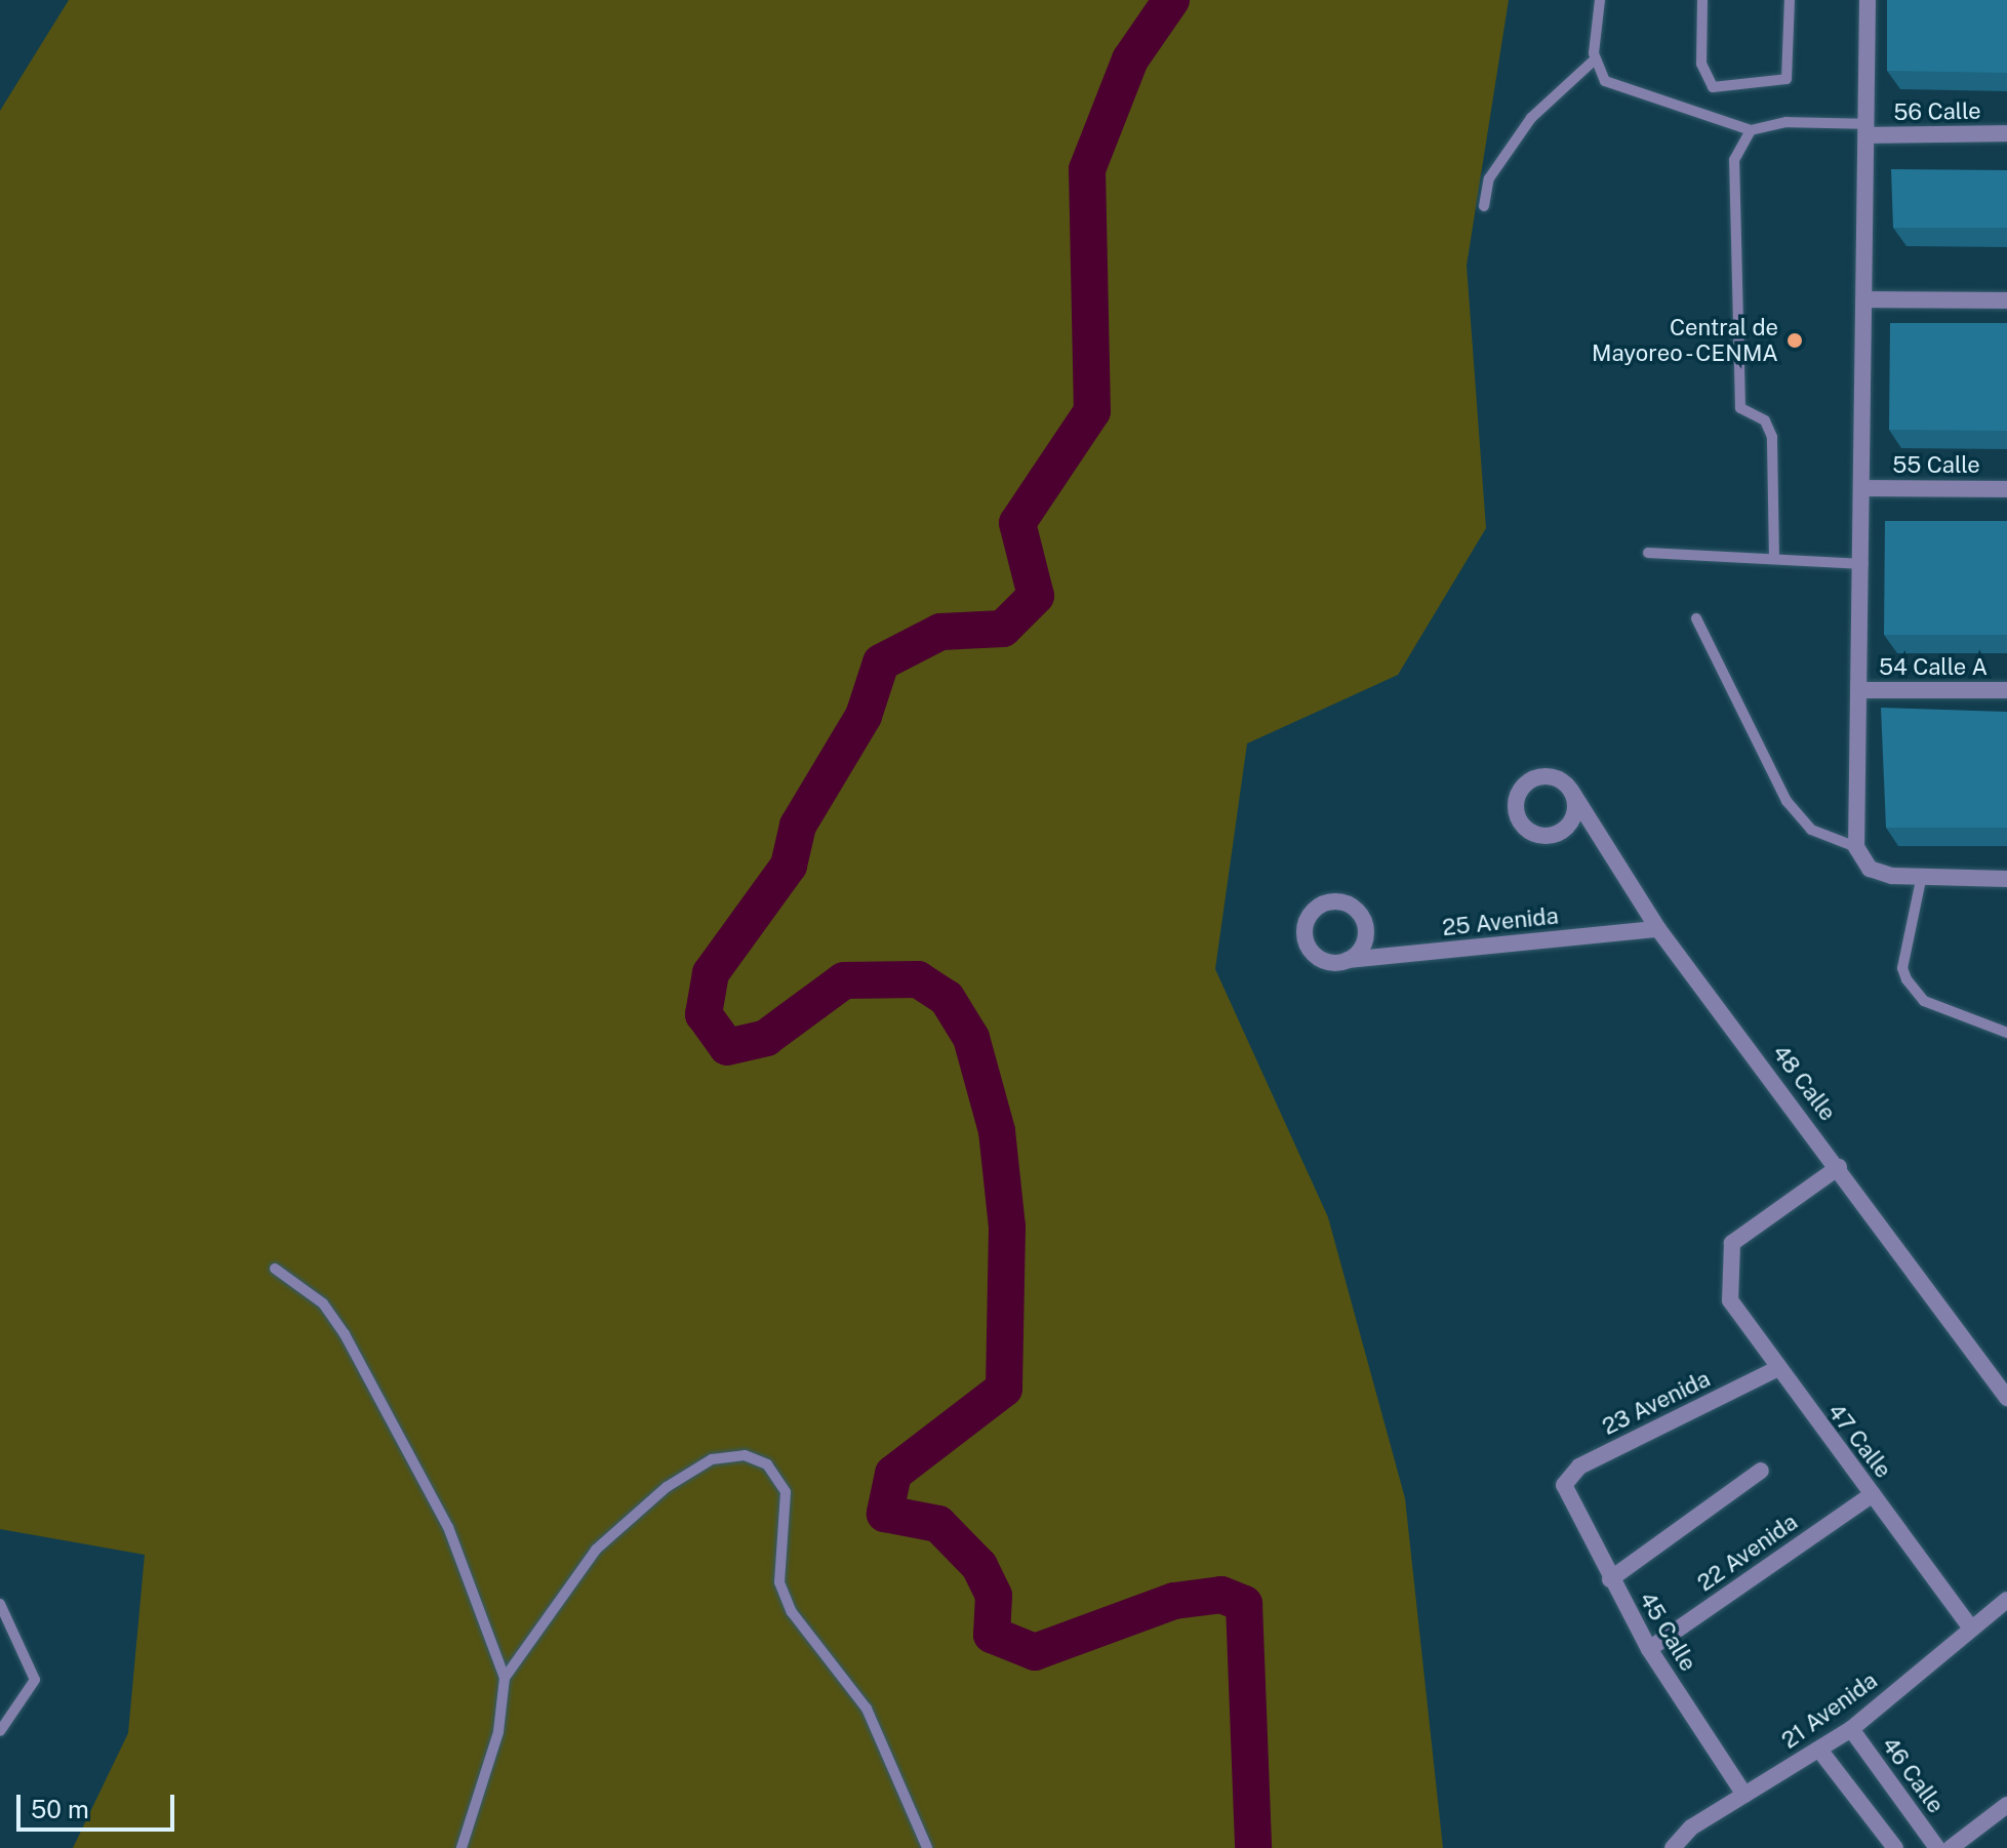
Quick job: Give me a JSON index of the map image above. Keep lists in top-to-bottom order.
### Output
{
  "streets": {
    "street": [
      "56 Calle",
      "55 Calle",
      "54 Calle A",
      "25 Avenida",
      "48 Calle",
      "23 Avenida",
      "47 Calle",
      "22 Avenida",
      "45 Calle",
      "21 Avenida",
      "46 Calle"
    ]
  },
  "crossings": [
    ["25 Avenida", "48 Calle"],
    ["48 Calle", "47 Calle"],
    ["23 Avenida", "47 Calle"],
    ["23 Avenida", "45 Calle"],
    ["47 Calle", "22 Avenida"],
    ["47 Calle", "21 Avenida"],
    ["22 Avenida", "45 Calle"],
    ["45 Calle", "21 Avenida"],
    ["21 Avenida", "46 Calle"]
  ],
  "places": ["Central de Mayoreo - CENMA"],
  "scale_bar": "50 m"
}
